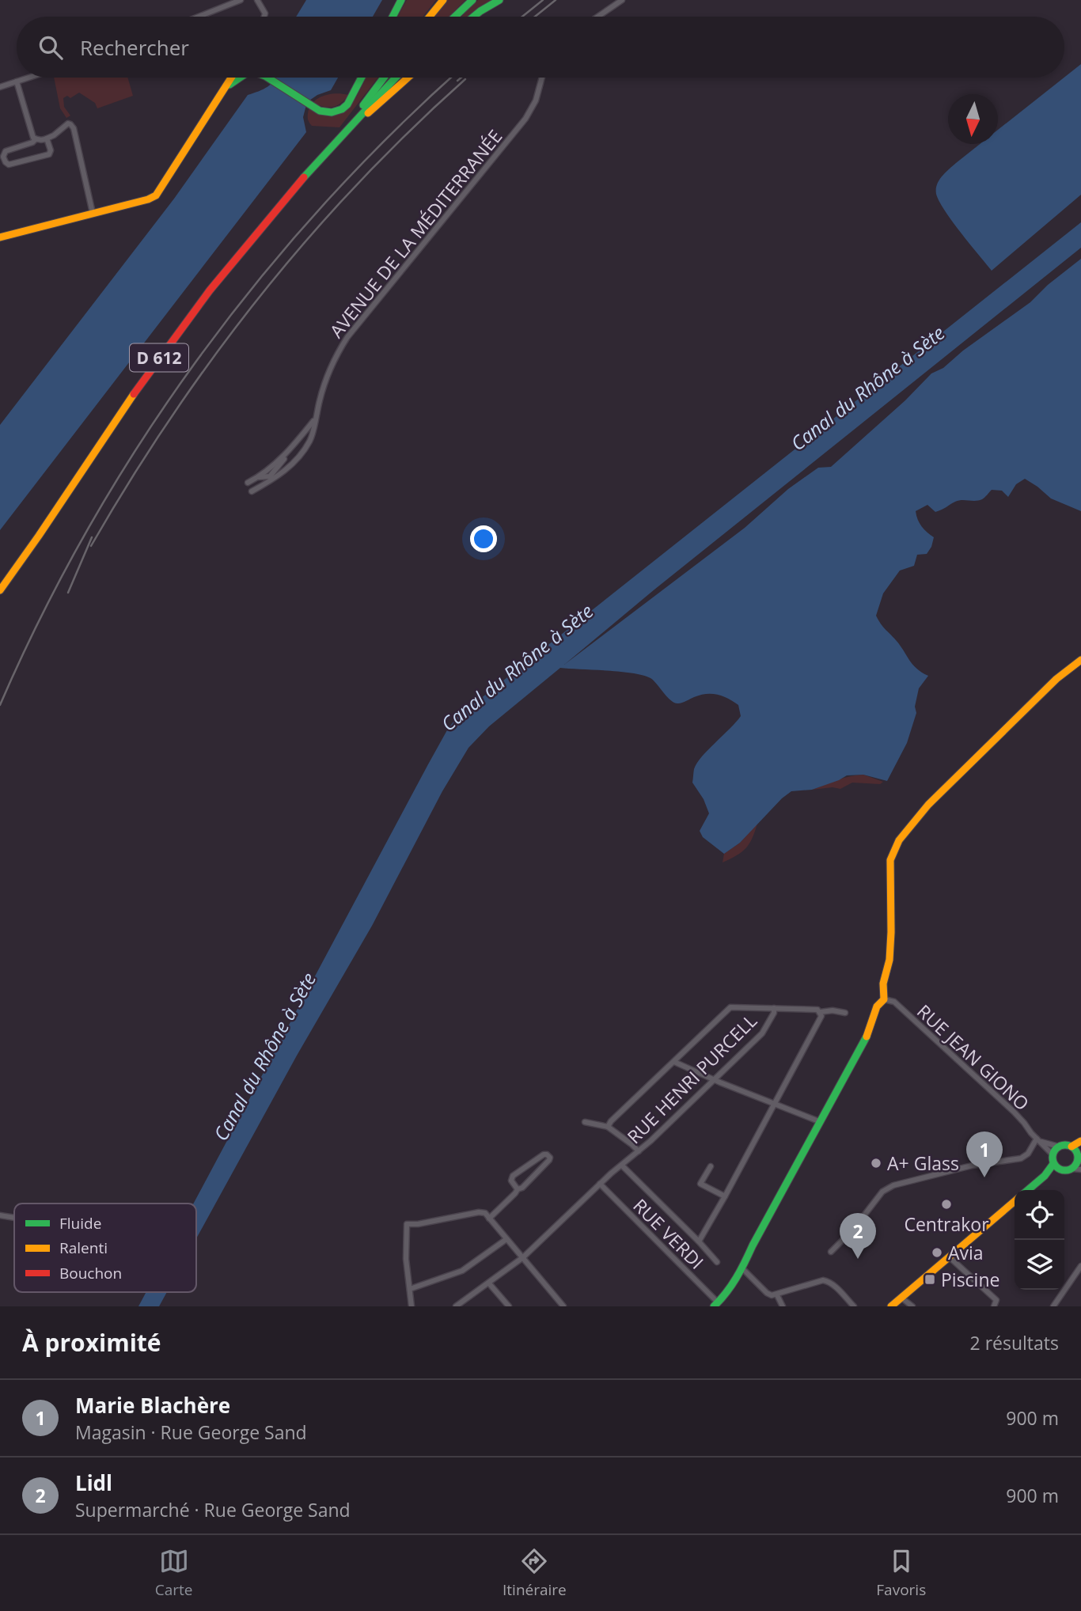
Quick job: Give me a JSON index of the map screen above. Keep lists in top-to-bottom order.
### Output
{
  "streets": {
    "street": [
      "AVENUE DE LA MÉDITERRANÉE",
      "D 612",
      "RUE JEAN GIONO",
      "RUE HENRI PURCELL",
      "RUE VERDI"
    ]
  },
  "crossings": [
    ["RUE HENRI PURCELL", "RUE VERDI"]
  ],
  "water": ["Canal du Rhône à Sète"],
  "places": {
    "other": ["A+ Glass", "Centrakor", "Avia"],
    "transit": ["Piscine"]
  },
  "legend": ["Fluide", "Ralenti", "Bouchon"],
  "north": "bottom",
  "page": {
    "search": "Rechercher",
    "pins": ["1", "2"],
    "heading": ["À proximité", "2 résultats"],
    "list": [
      {
        "mark": "1",
        "name": "Marie Blachère",
        "note": "Magasin · Rue George Sand",
        "value": "900 m"
      },
      {
        "mark": "2",
        "name": "Lidl",
        "note": "Supermarché · Rue George Sand",
        "value": "900 m"
      }
    ],
    "nav": ["Carte", "Itinéraire", "Favoris"]
  }
}
